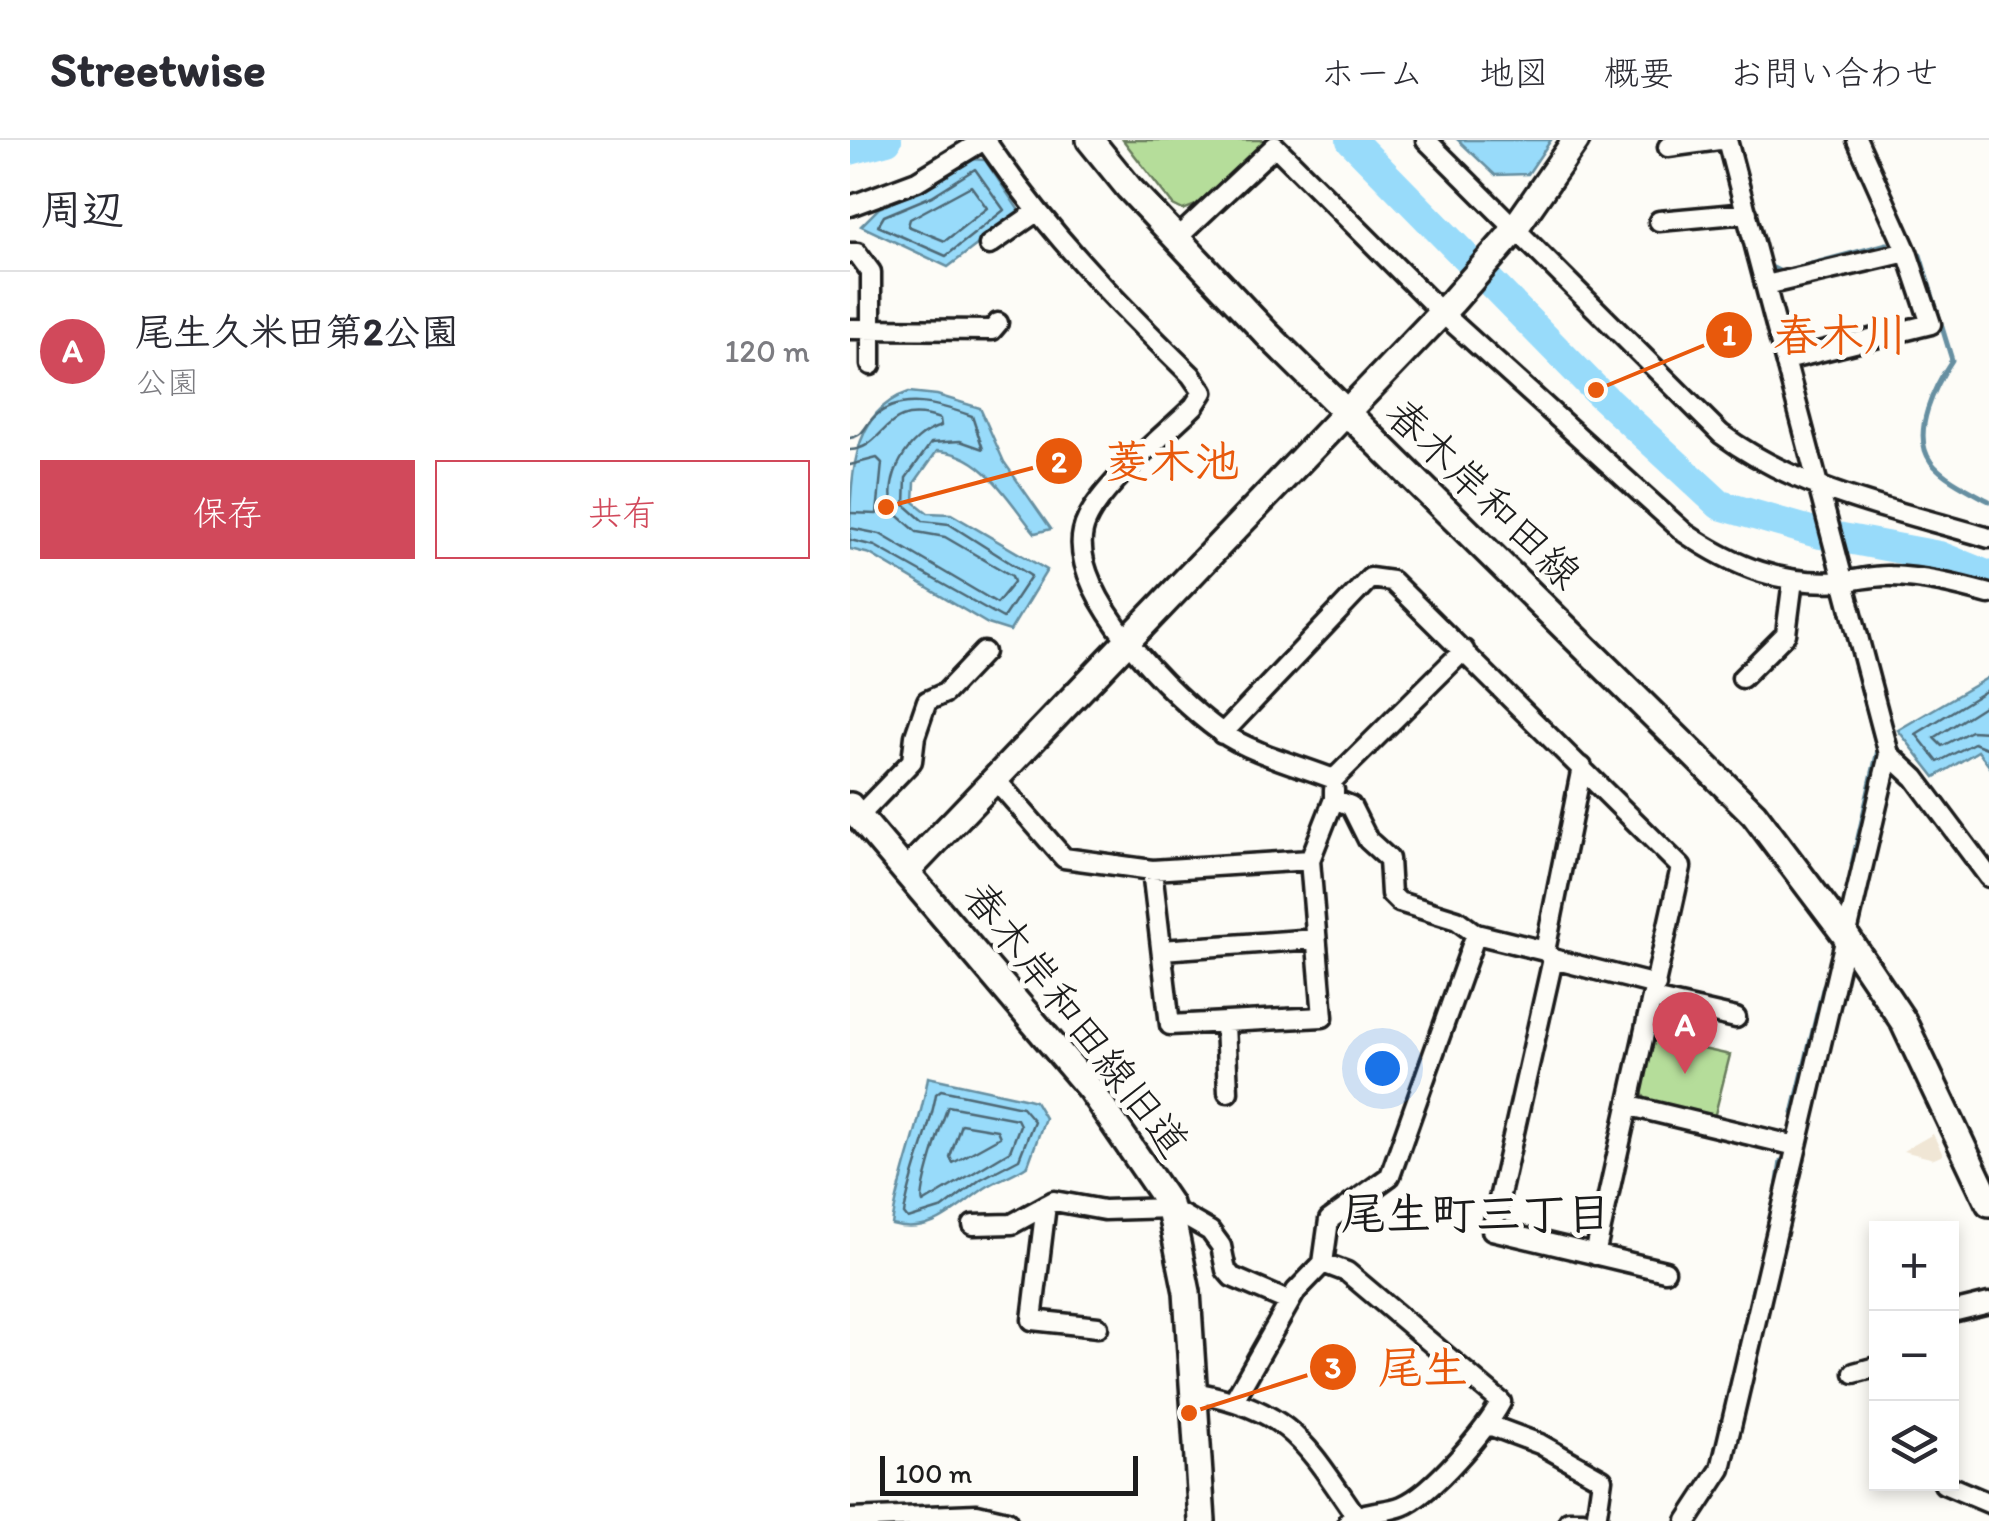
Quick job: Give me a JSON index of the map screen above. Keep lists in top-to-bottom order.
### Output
{
  "streets": {
    "main road": ["春木岸和田線", "春木岸和田線旧道"]
  },
  "crossings": [
    ["春木岸和田線", "春木岸和田線旧道"]
  ],
  "districts": ["尾生町三丁目"],
  "places": ["春木川", "菱木池", "尾生"],
  "scale_bar": "100 m",
  "page": {
    "header": "Streetwise",
    "nav": [
      "ホーム",
      "地図",
      "概要",
      "お問い合わせ"
    ],
    "heading": "周辺",
    "list": [
      {
        "mark": "A",
        "name": "尾生久米田第2公園",
        "note": "公園",
        "value": "120 m"
      }
    ],
    "buttons": ["保存", "共有"],
    "pins": "A",
    "map_buttons": ["+", "−"],
    "scale": "100 m"
  }
}
